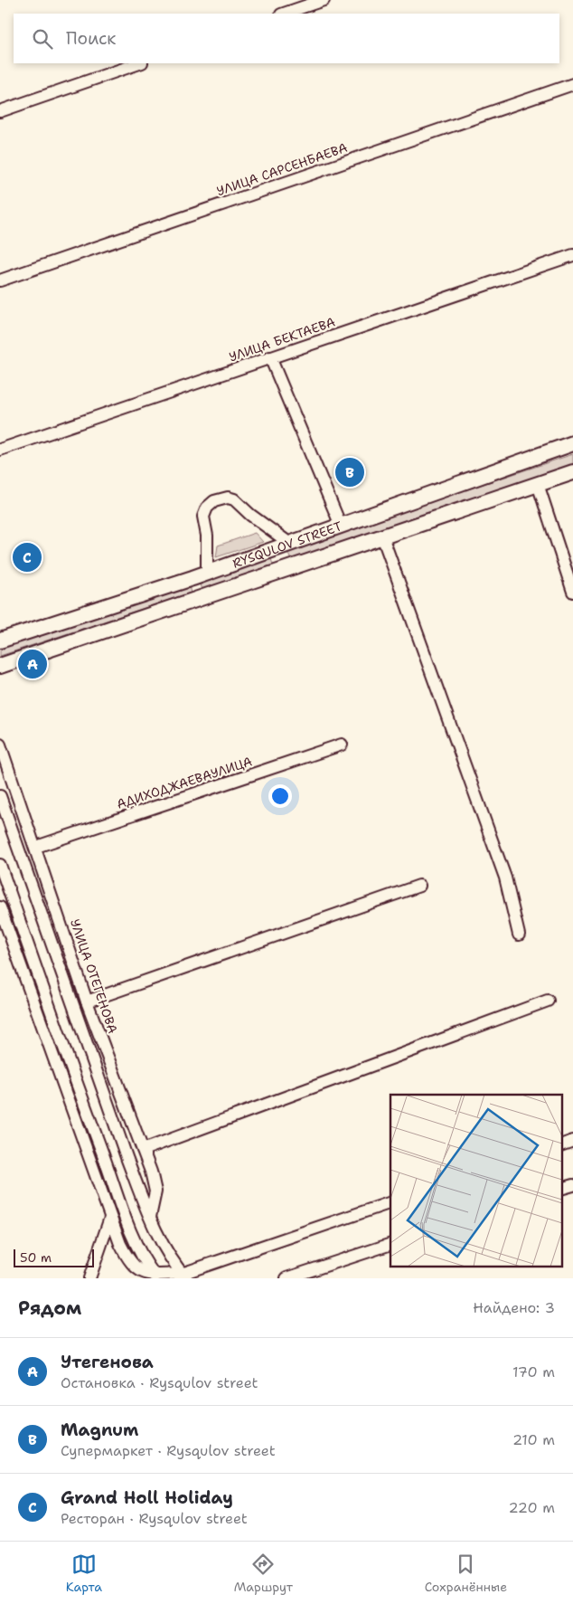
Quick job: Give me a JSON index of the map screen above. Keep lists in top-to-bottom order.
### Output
{
  "streets": {
    "main road": ["RYSQULOV STREET"],
    "street": [
      "УЛИЦА САРСЕНБАЕВА",
      "УЛИЦА БЕКТАЕВА",
      "АДИХОДЖАЕВАУЛИЦА",
      "УЛИЦА ОТЕГЕНОВА"
    ]
  },
  "crossings": [
    ["АДИХОДЖАЕВАУЛИЦА", "УЛИЦА ОТЕГЕНОВА"]
  ],
  "scale_bar": "50 m",
  "page": {
    "search": "Поиск",
    "pins": ["B", "C", "A"],
    "scale": "50 m",
    "heading": ["Рядом", "Найдено: 3"],
    "list": [
      {
        "mark": "A",
        "name": "Утегенова",
        "note": "Остановка · Rysqulov street",
        "value": "170 m"
      },
      {
        "mark": "B",
        "name": "Magnum",
        "note": "Супермаркет · Rysqulov street",
        "value": "210 m"
      },
      {
        "mark": "C",
        "name": "Grand Holl Holiday",
        "note": "Ресторан · Rysqulov street",
        "value": "220 m"
      }
    ],
    "nav": ["Карта", "Маршрут", "Сохранённые"]
  }
}
